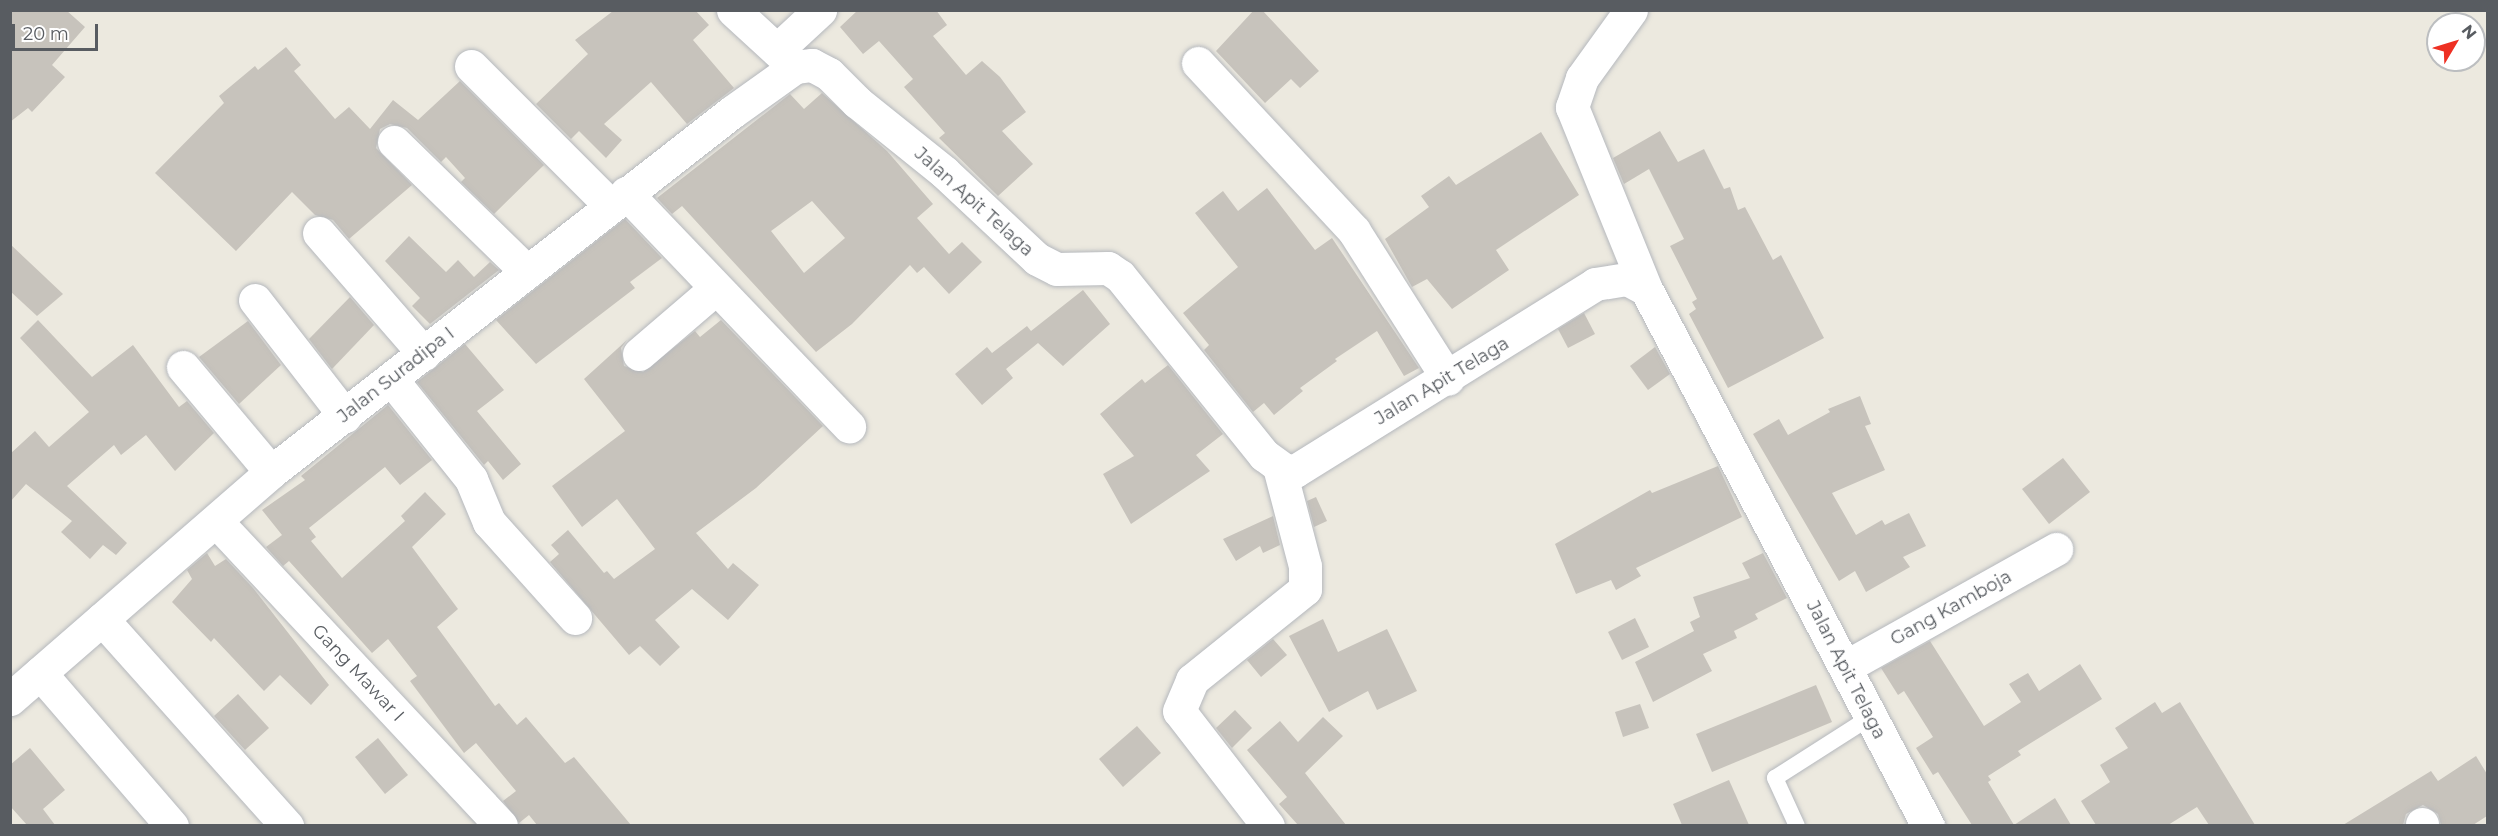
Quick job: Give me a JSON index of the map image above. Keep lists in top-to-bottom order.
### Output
{
  "streets": {
    "street": [
      "Jalan Apit Telaga",
      "Jalan Suradipa I",
      "Gang Kamboja",
      "Gang Mawar I"
    ]
  },
  "crossings": [
    ["Jalan Apit Telaga", "Jalan Suradipa I"],
    ["Jalan Apit Telaga", "Gang Kamboja"],
    ["Jalan Suradipa I", "Gang Mawar I"]
  ],
  "scale_bar": "20 m",
  "north": "top right"
}
